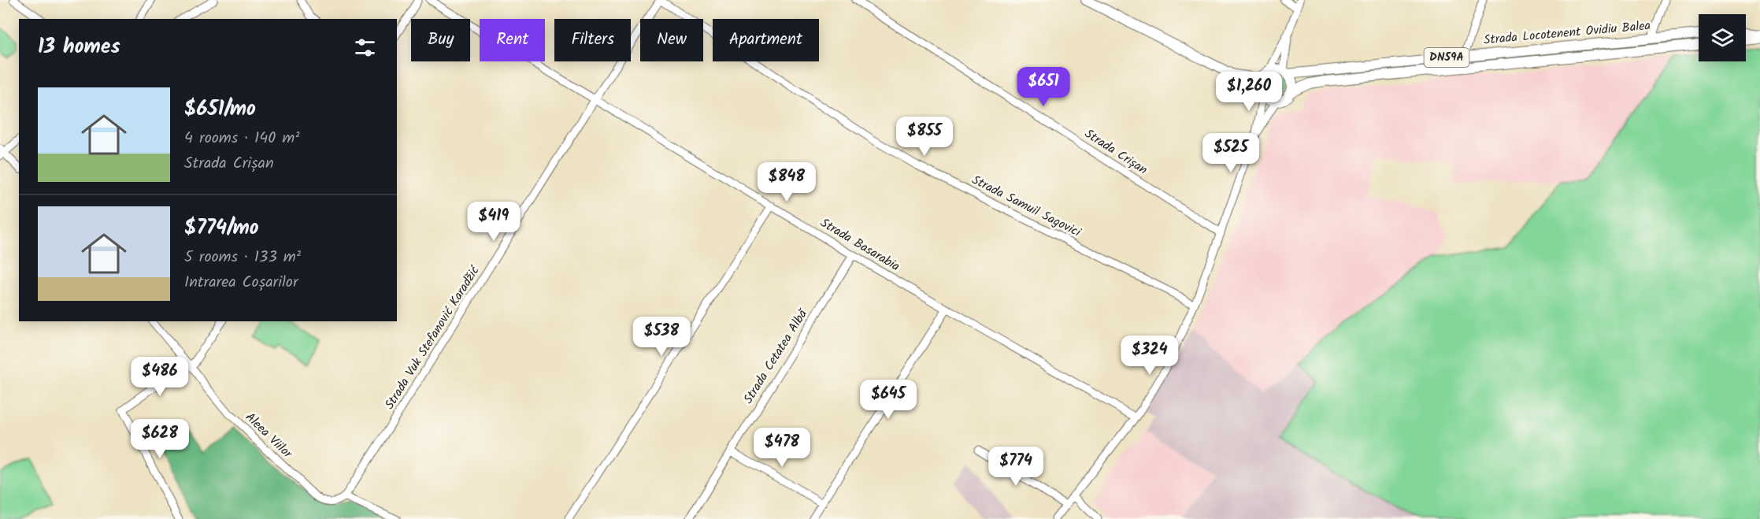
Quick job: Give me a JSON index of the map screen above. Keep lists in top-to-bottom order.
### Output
{
  "streets": {
    "main road": ["Strada Locotenent Ovidiu Balea", "DN59A"],
    "street": [
      "Strada Crișan",
      "Strada Samuil Sagovici",
      "Strada Basarabia",
      "Strada Vuk Stefanović Karadžić",
      "Strada Cetatea Albă",
      "Aleea Viilor"
    ]
  },
  "crossings": [
    ["Strada Locotenent Ovidiu Balea", "DN59A"],
    ["Strada Samuil Sagovici", "Strada Vuk Stefanović Karadžić"],
    ["Strada Basarabia", "Strada Vuk Stefanović Karadžić"],
    ["Strada Basarabia", "Strada Cetatea Albă"],
    ["Strada Vuk Stefanović Karadžić", "Aleea Viilor"]
  ],
  "page": {
    "chip": [
      "Buy",
      "Rent",
      "Filters",
      "New",
      "Apartment"
    ],
    "heading": "13 homes",
    "price": [
      "$651",
      "$1,260",
      "$855",
      "$525",
      "$848",
      "$419",
      "$538",
      "$324",
      "$486",
      "$645",
      "$628",
      "$478",
      "$774"
    ],
    "list": [
      {
        "name": "$651/mo",
        "note": "4 rooms · 140 m² · Strada Crișan"
      },
      {
        "name": "$774/mo",
        "note": "5 rooms · 133 m² · Intrarea Coșarilor"
      }
    ]
  }
}
